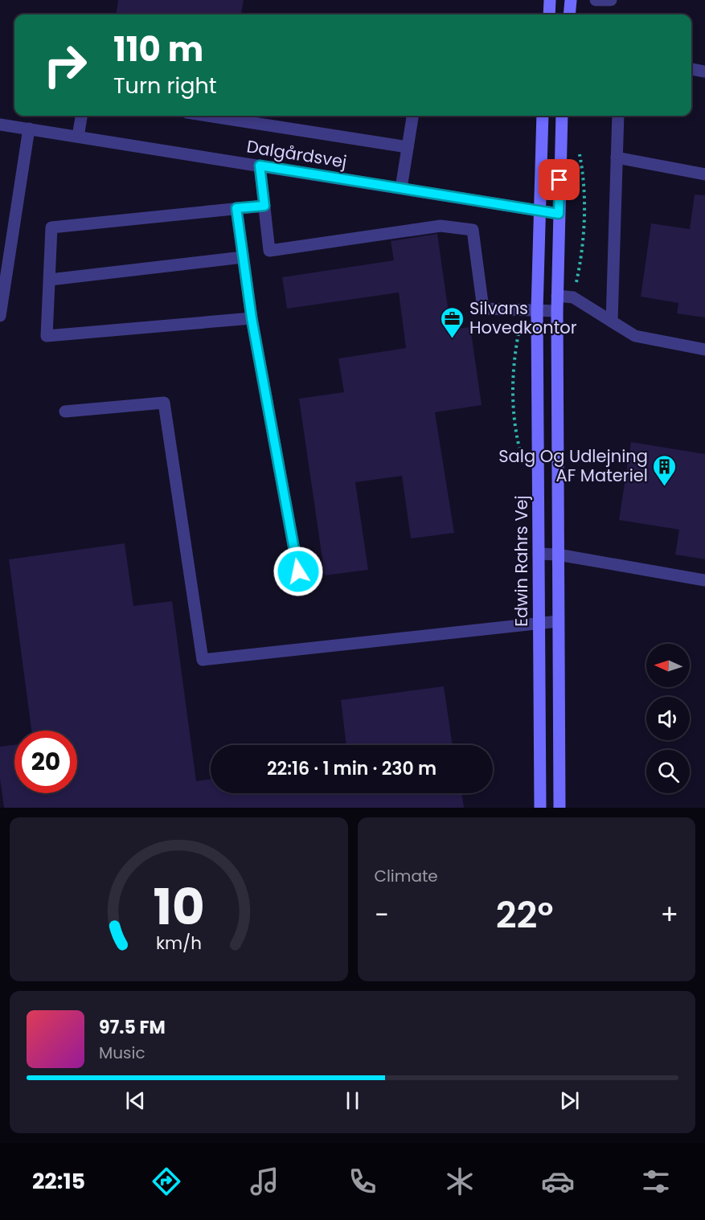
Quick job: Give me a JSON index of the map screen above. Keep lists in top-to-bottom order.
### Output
{
  "streets": {
    "street": ["Dalgårdsvej", "Edwin Rahrs Vej"]
  },
  "crossings": [
    ["Dalgårdsvej", "Edwin Rahrs Vej"]
  ],
  "places": {
    "office": ["Silvans Hovedkontor"],
    "building": ["Salg Og Udlejning AF Materiel"]
  },
  "north": "left",
  "page": {
    "turn": ["110 m", "Turn right"],
    "limit": "20",
    "trip": "22:16 · 1 min · 230 m",
    "tile": "Climate",
    "heat": ["−", "22°", "+"],
    "song": ["97.5 FM", "Music"],
    "tabs": "22:15",
    "gauge": ["10", "km/h"]
  }
}
